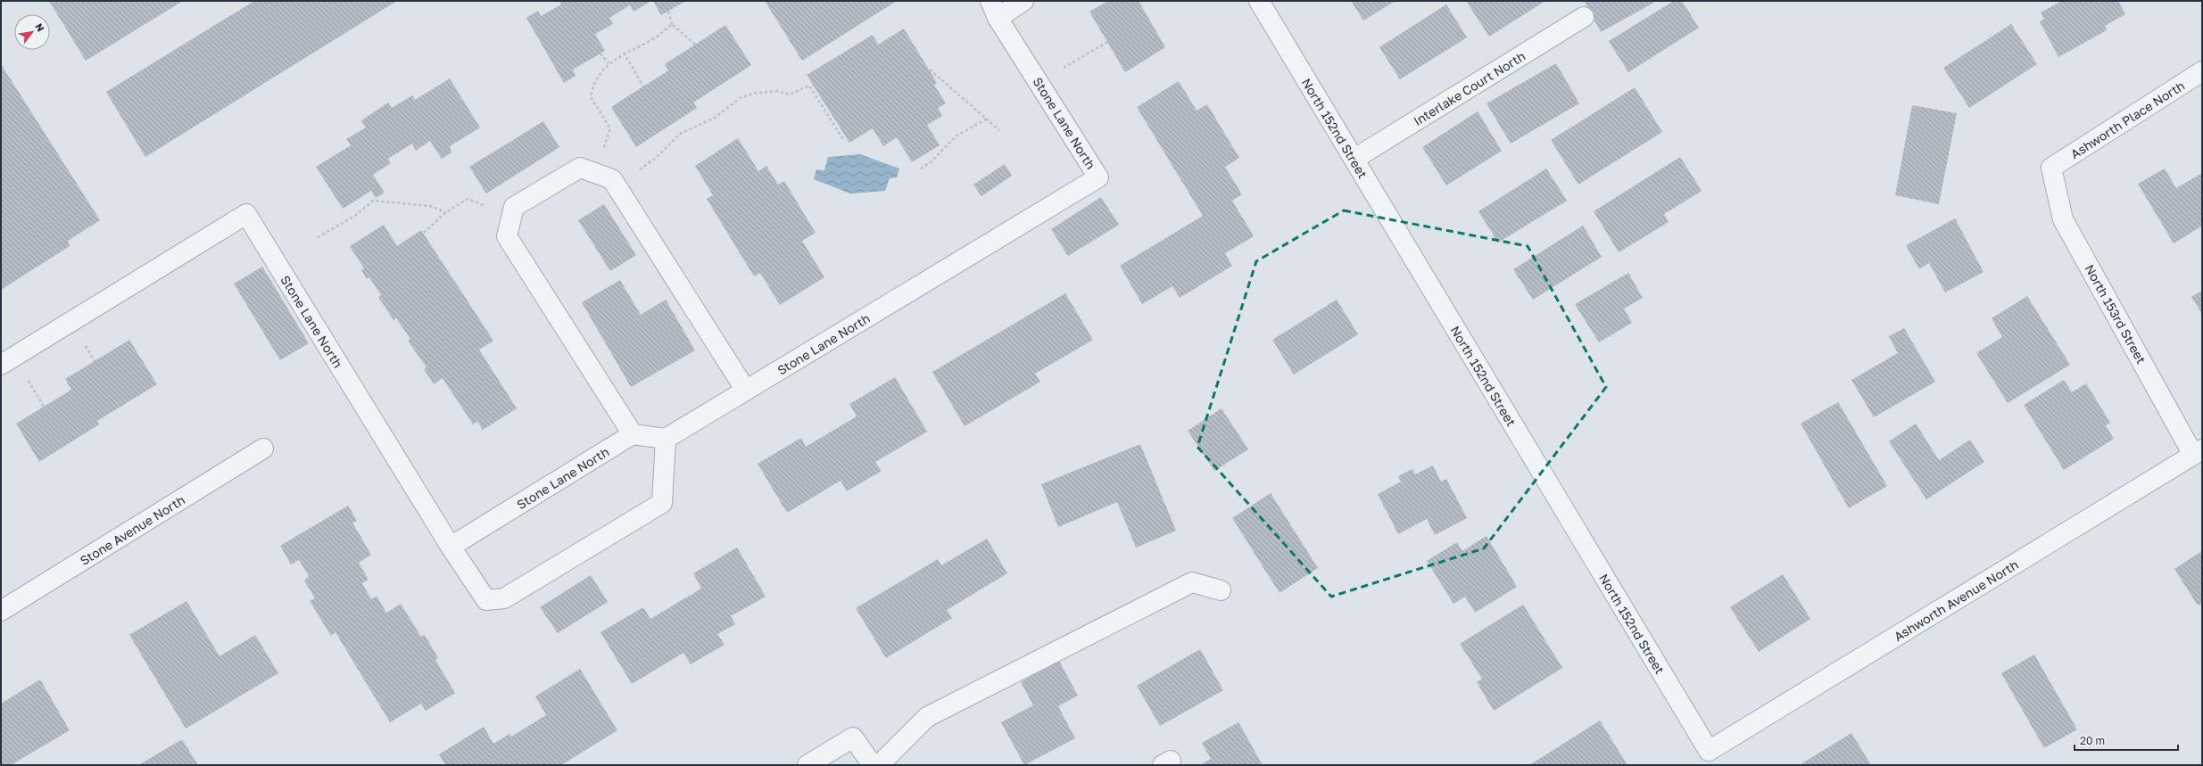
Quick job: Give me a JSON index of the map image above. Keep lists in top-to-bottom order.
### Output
{
  "streets": {
    "street": [
      "Interlake Court North",
      "Ashworth Place North",
      "Stone Lane North",
      "North 152nd Street",
      "North 153rd Street",
      "Stone Avenue North",
      "Ashworth Avenue North"
    ]
  },
  "crossings": [
    ["Interlake Court North", "North 152nd Street"],
    ["Ashworth Place North", "North 153rd Street"],
    ["North 152nd Street", "Ashworth Avenue North"],
    ["North 153rd Street", "Ashworth Avenue North"]
  ],
  "scale_bar": "20 m",
  "north": "top right"
}
